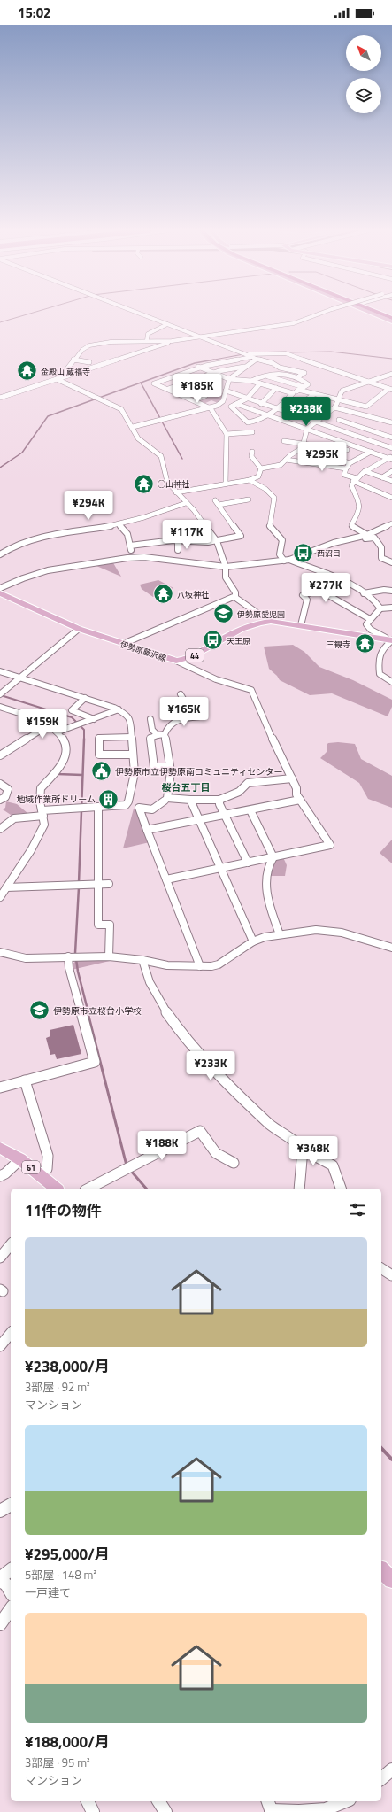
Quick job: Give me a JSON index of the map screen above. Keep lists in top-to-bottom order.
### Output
{
  "streets": {
    "main road": ["伊勢原藤沢線", "44", "61"]
  },
  "districts": ["桜台五丁目"],
  "places": {
    "temple": [
      "金殿山 蔵福寺",
      "○山神社",
      "八坂神社",
      "三観寺"
    ],
    "bus stop": ["西沼目", "天王原"],
    "school or university": ["伊勢原愛児園", "伊勢原市立桜台小学校"],
    "public building": ["伊勢原市立伊勢原南コミュニティセンター"],
    "building": ["地域作業所ドリーム"]
  },
  "north": "top left",
  "page": {
    "status": "15:02",
    "price": [
      "¥185K",
      "¥238K",
      "¥295K",
      "¥294K",
      "¥117K",
      "¥277K",
      "¥165K",
      "¥159K",
      "¥233K",
      "¥188K",
      "¥348K"
    ],
    "heading": "11件の物件",
    "list": [
      {
        "name": "¥238,000/月",
        "note": "3部屋 · 92 m² · マンション"
      },
      {
        "name": "¥295,000/月",
        "note": "5部屋 · 148 m² · 一戸建て"
      },
      {
        "name": "¥188,000/月",
        "note": "3部屋 · 95 m² · マンション"
      }
    ]
  }
}
